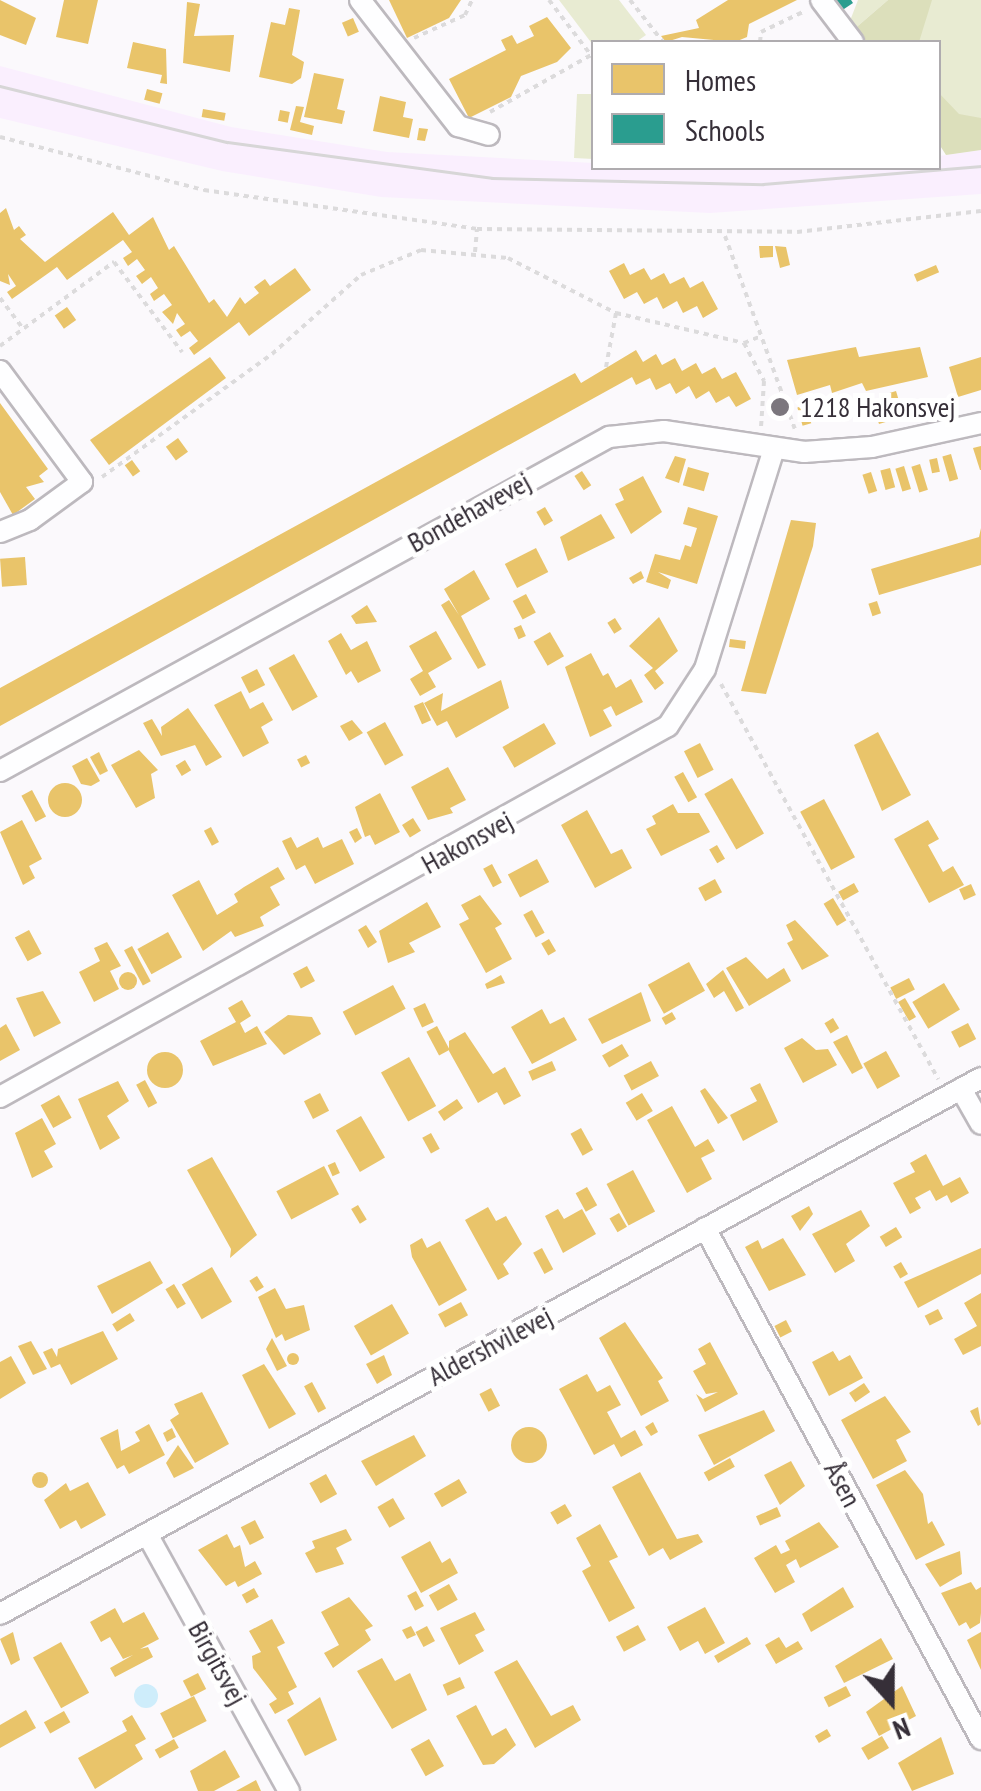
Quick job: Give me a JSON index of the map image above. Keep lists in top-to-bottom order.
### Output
{
  "streets": {
    "street": [
      "Bondehavevej",
      "Hakonsvej",
      "Aldershvilevej",
      "Åsen",
      "Birgitsvej"
    ]
  },
  "crossings": [
    ["Bondehavevej", "Hakonsvej"],
    ["Aldershvilevej", "Åsen"],
    ["Aldershvilevej", "Birgitsvej"]
  ],
  "places": ["1218 Hakonsvej"],
  "legend": ["Homes", "Schools"],
  "north": "bottom"
}
